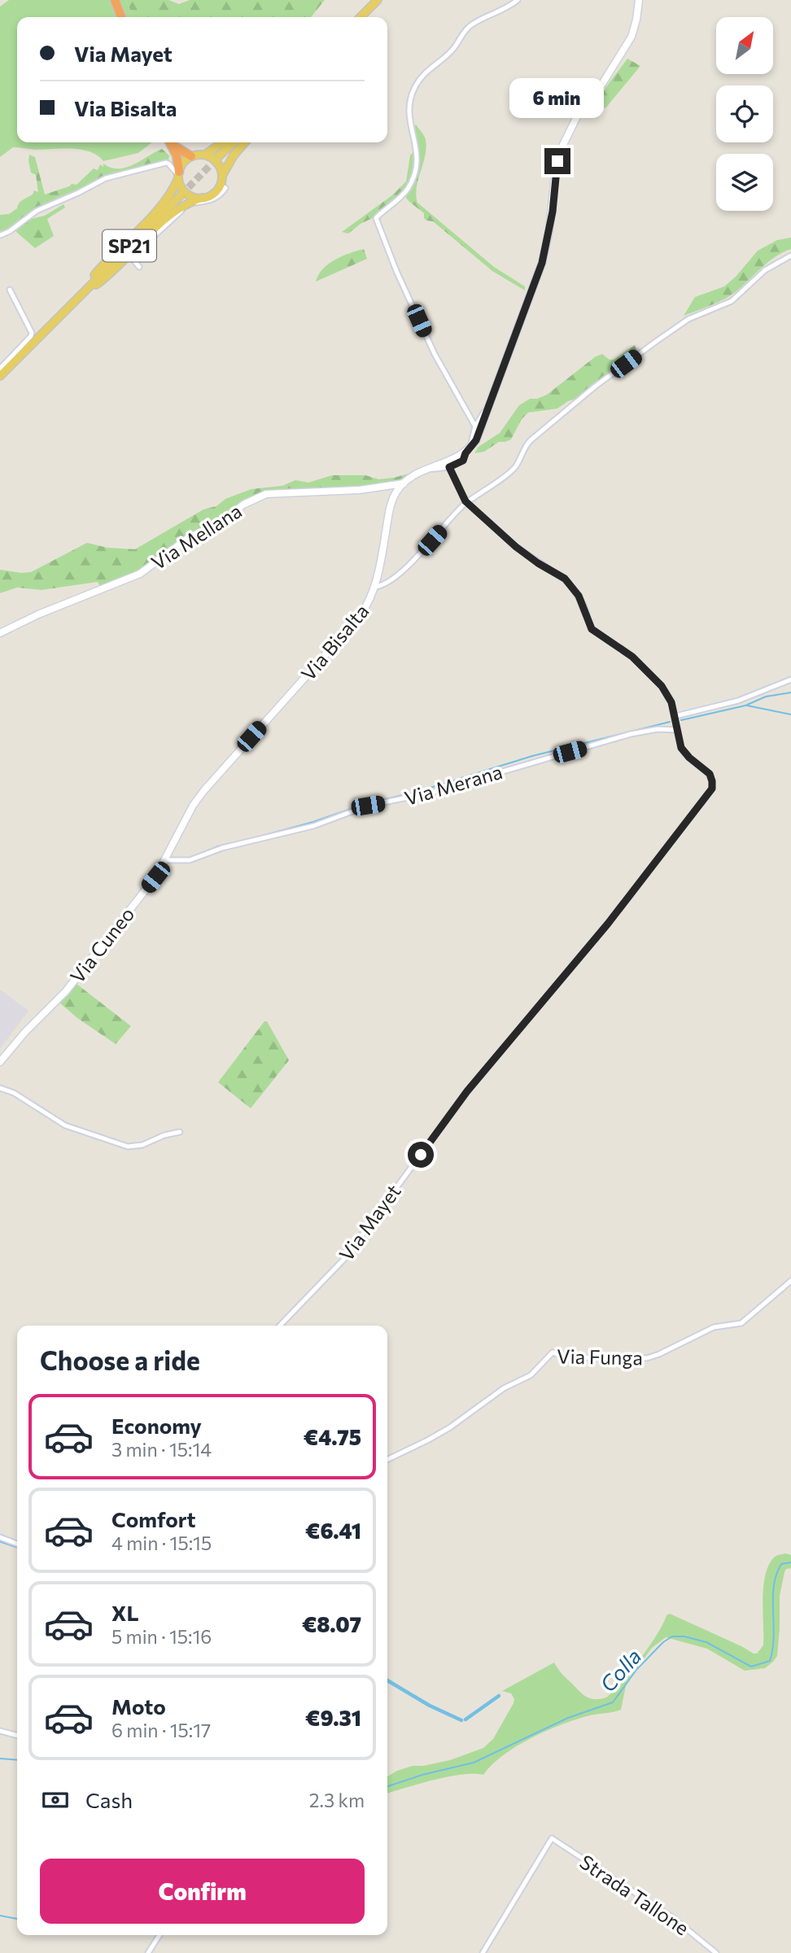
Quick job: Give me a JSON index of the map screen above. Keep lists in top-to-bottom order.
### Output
{
  "streets": {
    "main road": ["SP21"],
    "street": [
      "Via Mellana",
      "Via Bisalta",
      "Via Merana",
      "Via Cuneo",
      "Via Mayet",
      "Via Funga",
      "Strada Tallone"
    ]
  },
  "crossings": [
    ["Via Mellana", "Via Bisalta"],
    ["Via Bisalta", "Via Cuneo"],
    ["Via Merana", "Via Cuneo"],
    ["Via Merana", "Via Mayet"]
  ],
  "water": ["Colla"],
  "north": "top right",
  "page": {
    "banner": ["Via Mayet", "Via Bisalta"],
    "bubble": "6 min",
    "heading": "Choose a ride",
    "list": [
      {
        "name": "Economy",
        "note": "3 min · 15:14",
        "value": "€4.75"
      },
      {
        "name": "Comfort",
        "note": "4 min · 15:15",
        "value": "€6.41"
      },
      {
        "name": "XL",
        "note": "5 min · 15:16",
        "value": "€8.07"
      },
      {
        "name": "Moto",
        "note": "6 min · 15:17",
        "value": "€9.31"
      }
    ],
    "pay": ["Cash", "2.3 km"],
    "buttons": "Confirm"
  }
}
